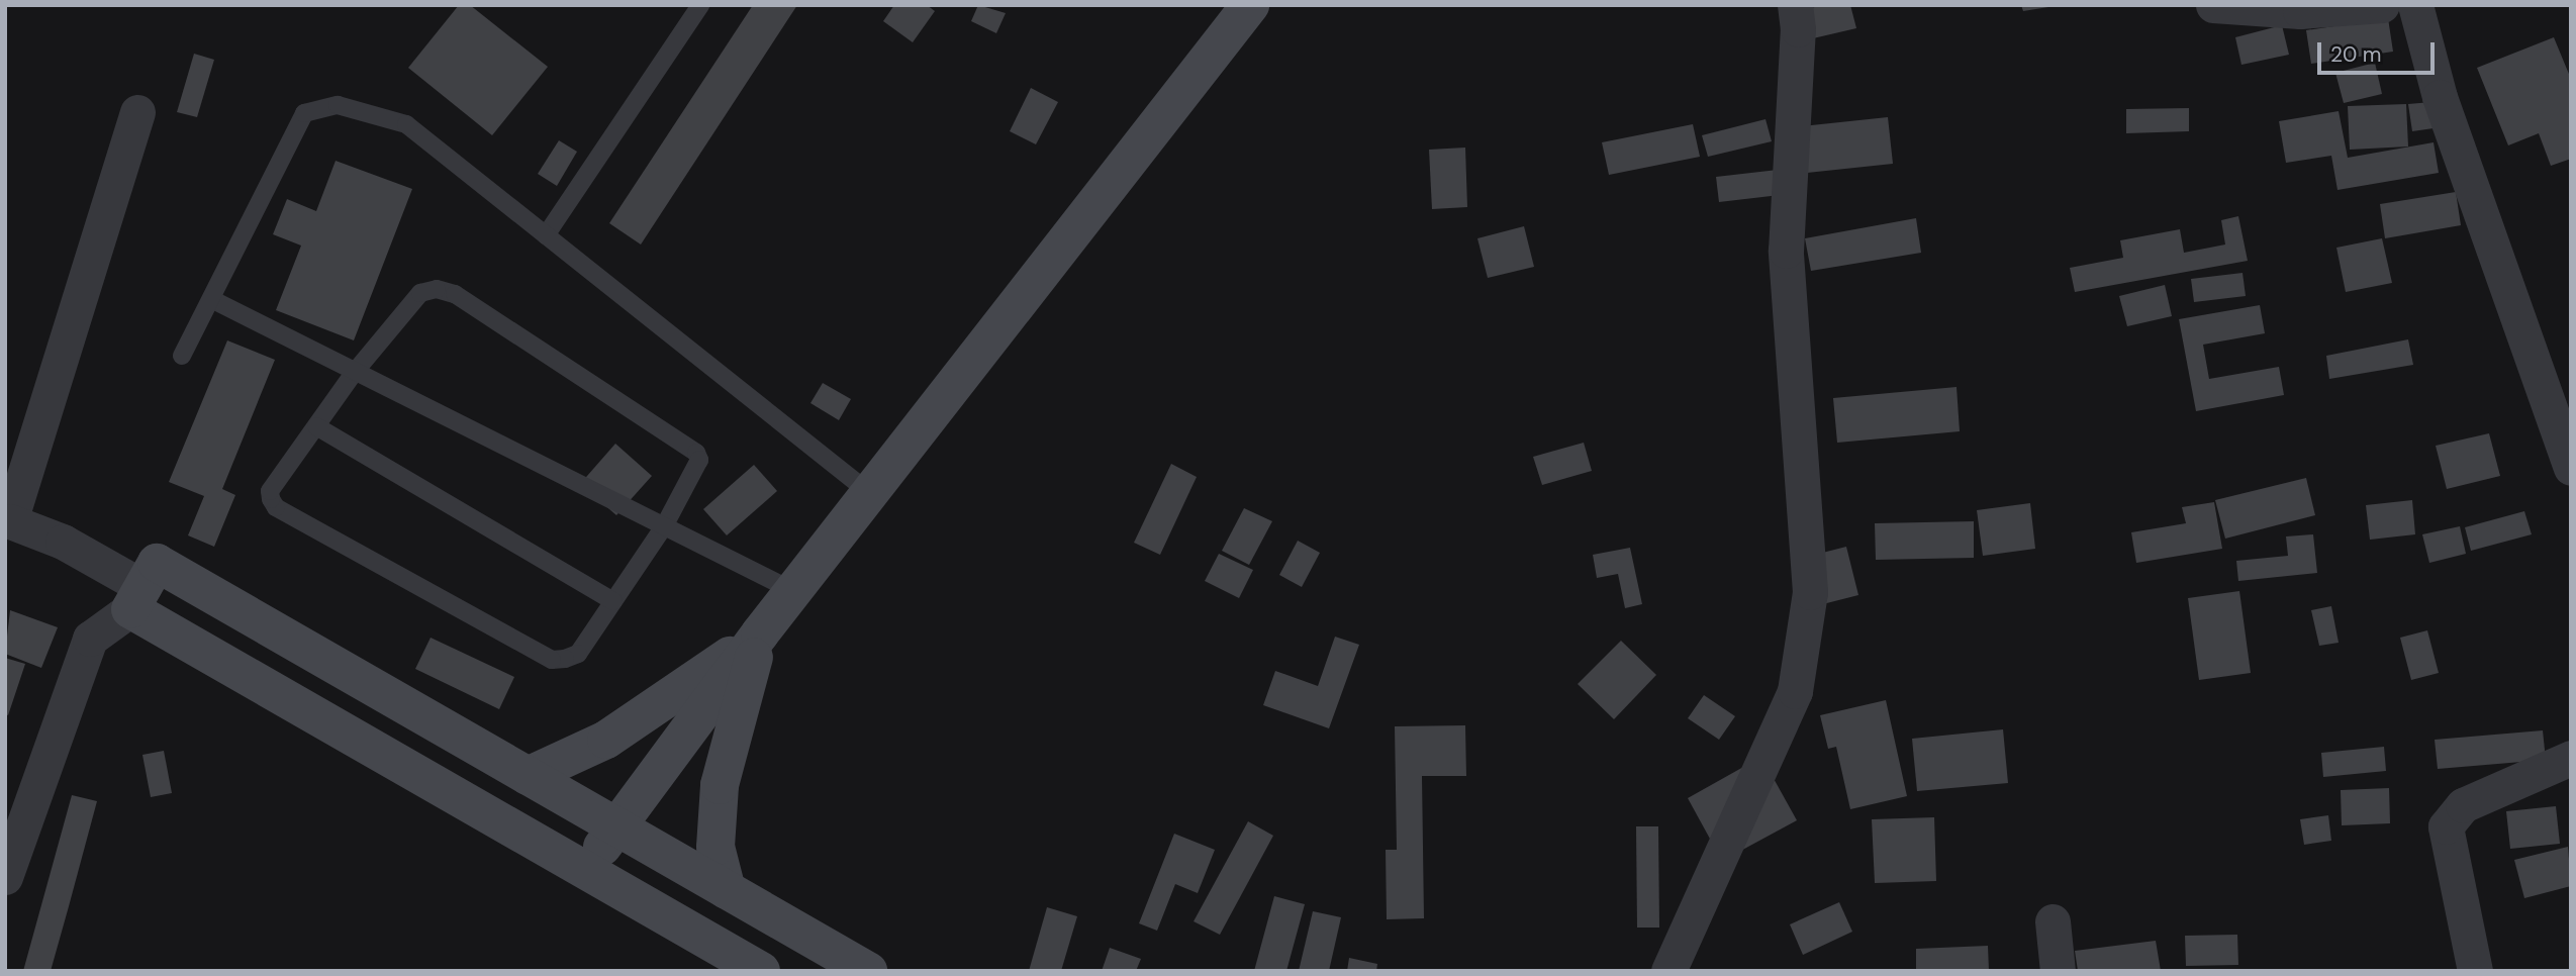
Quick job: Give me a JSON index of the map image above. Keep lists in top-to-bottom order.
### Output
{
  "scale_bar": "20 m"
}
